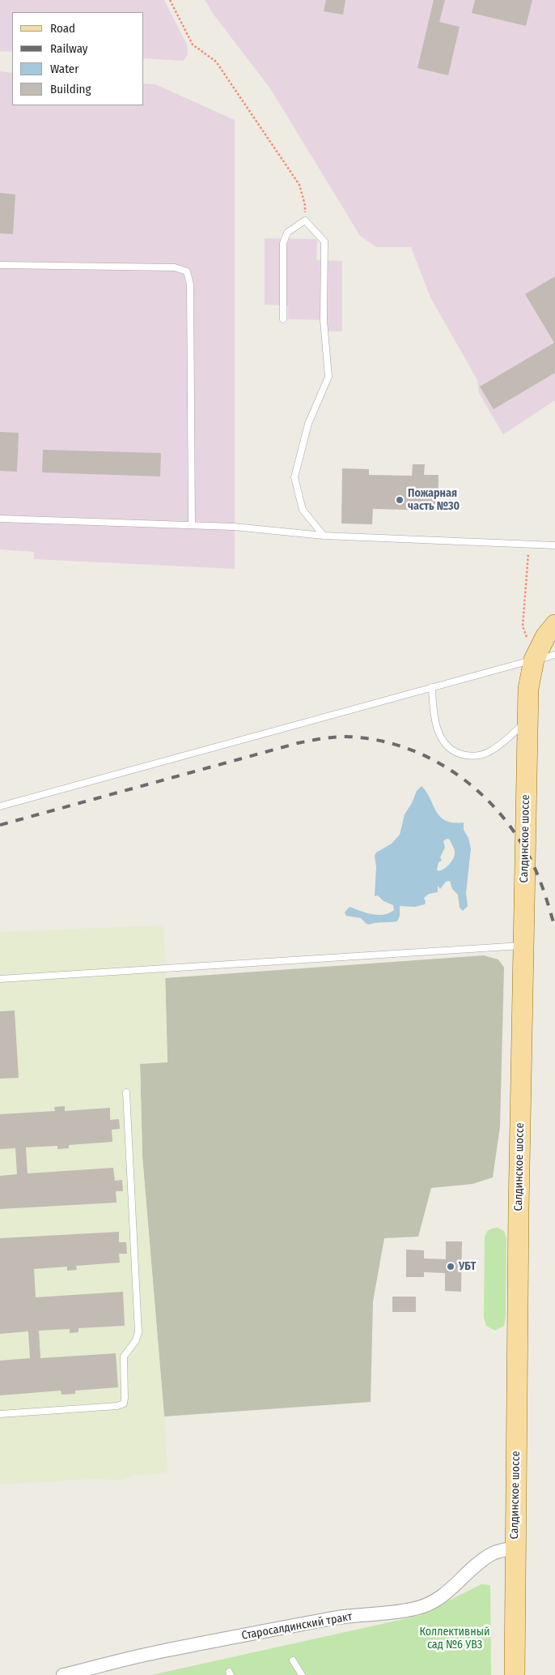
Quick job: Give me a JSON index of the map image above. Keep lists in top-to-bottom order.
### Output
{
  "streets": {
    "main road": ["Салдинское шоссе"],
    "street": ["Старосалдинский тракт"]
  },
  "crossings": [
    ["Салдинское шоссе", "Старосалдинский тракт"]
  ],
  "parks": ["Коллективный сад №6 УВЗ"],
  "places": ["Пожарная часть №30", "УБТ"],
  "legend": [
    "Road",
    "Railway",
    "Water",
    "Building"
  ]
}
